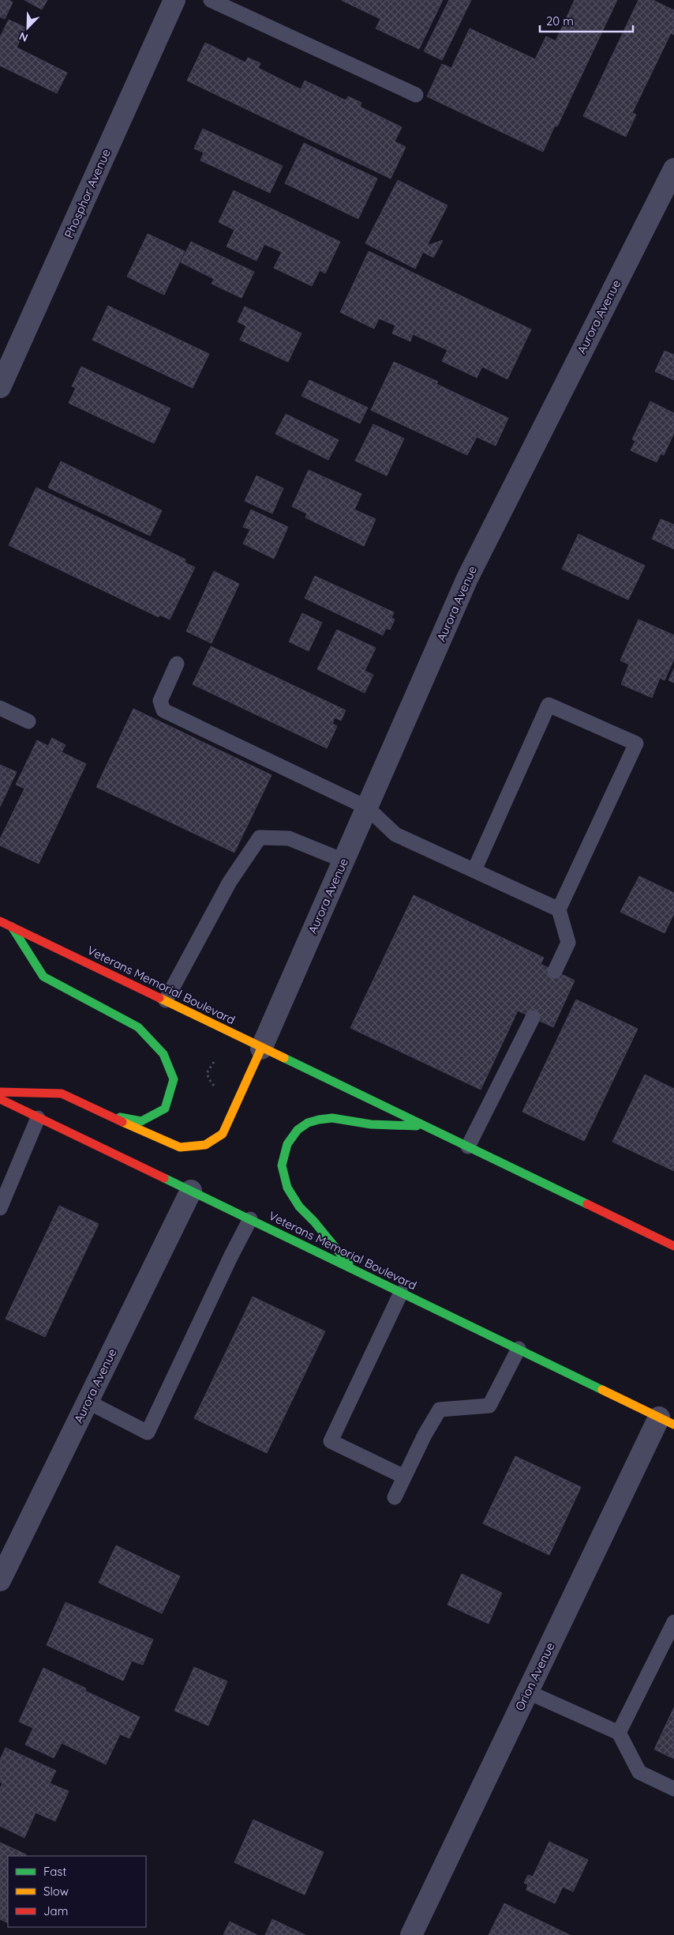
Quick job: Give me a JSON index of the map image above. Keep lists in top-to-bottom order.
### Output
{
  "streets": {
    "main road": ["Veterans Memorial Boulevard"],
    "street": ["Phosphor Avenue", "Aurora Avenue", "Orion Avenue"]
  },
  "crossings": [
    ["Aurora Avenue", "Veterans Memorial Boulevard"],
    ["Veterans Memorial Boulevard", "Orion Avenue"]
  ],
  "legend": ["Fast", "Slow", "Jam"],
  "scale_bar": "20 m",
  "north": "bottom left"
}
